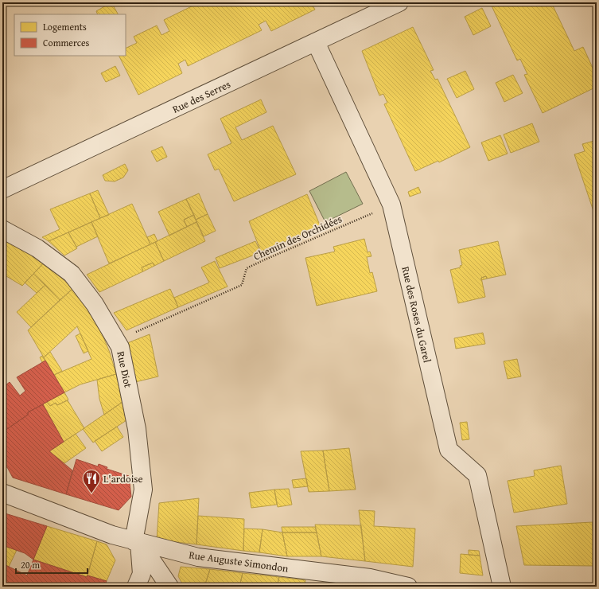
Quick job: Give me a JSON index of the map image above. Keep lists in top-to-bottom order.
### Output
{
  "streets": {
    "street": [
      "Rue des Serres",
      "Rue des Roses du Garel",
      "Rue Diot",
      "Rue Auguste Simondon"
    ],
    "path": ["Chemin des Orchidées"]
  },
  "crossings": [
    ["Rue des Serres", "Rue des Roses du Garel"],
    ["Chemin des Orchidées", "Rue des Roses du Garel"],
    ["Chemin des Orchidées", "Rue Diot"],
    ["Rue Diot", "Rue Auguste Simondon"]
  ],
  "places": {
    "restaurant": ["L'ardoise"]
  },
  "legend": ["Logements", "Commerces"],
  "scale_bar": "20 m"
}
